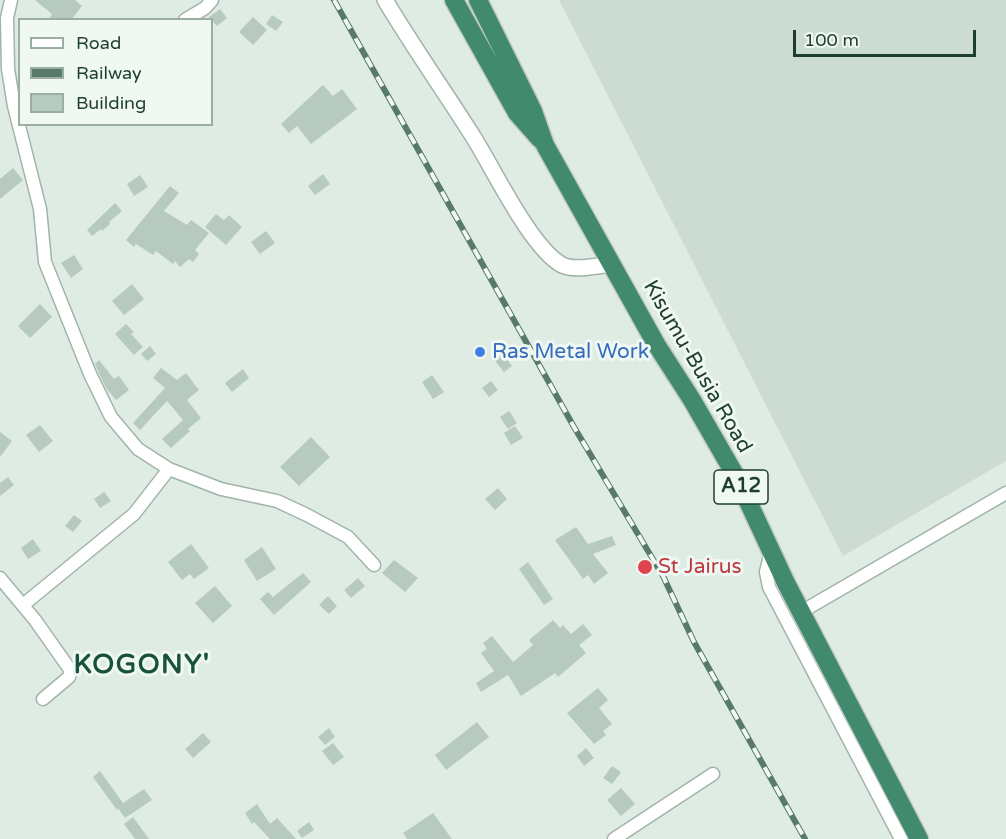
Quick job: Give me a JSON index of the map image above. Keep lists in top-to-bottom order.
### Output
{
  "streets": {
    "highway": ["Kisumu-Busia Road", "A12"]
  },
  "crossings": [
    ["Kisumu-Busia Road", "A12"]
  ],
  "districts": ["KOGONY'"],
  "places": ["Ras Metal Work", "St Jairus"],
  "legend": ["Road", "Railway", "Building"],
  "scale_bar": "100 m"
}
